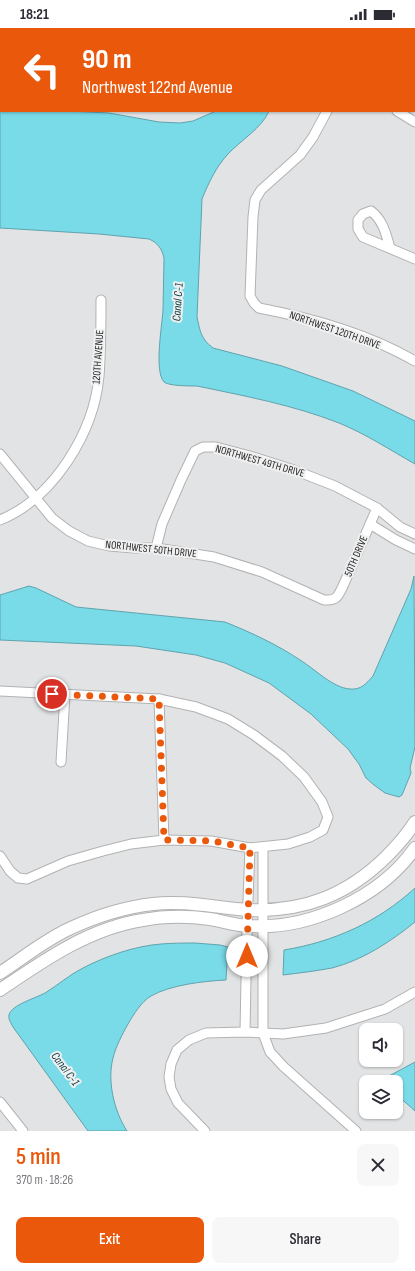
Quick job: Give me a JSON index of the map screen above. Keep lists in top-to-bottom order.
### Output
{
  "streets": {
    "street": [
      "NORTHWEST 120TH DRIVE",
      "120TH AVENUE",
      "NORTHWEST 49TH DRIVE",
      "NORTHWEST 50TH DRIVE",
      "50TH DRIVE"
    ]
  },
  "crossings": [
    ["120TH AVENUE", "NORTHWEST 50TH DRIVE"],
    ["NORTHWEST 49TH DRIVE", "NORTHWEST 50TH DRIVE"],
    ["NORTHWEST 49TH DRIVE", "50TH DRIVE"],
    ["NORTHWEST 50TH DRIVE", "50TH DRIVE"]
  ],
  "water": ["Canal C-1"],
  "page": {
    "status": "18:21",
    "turn": ["90 m", "Northwest 122nd Avenue"],
    "heading": ["5 min", "370 m · 18:26"],
    "buttons": ["Exit", "Share"]
  }
}
